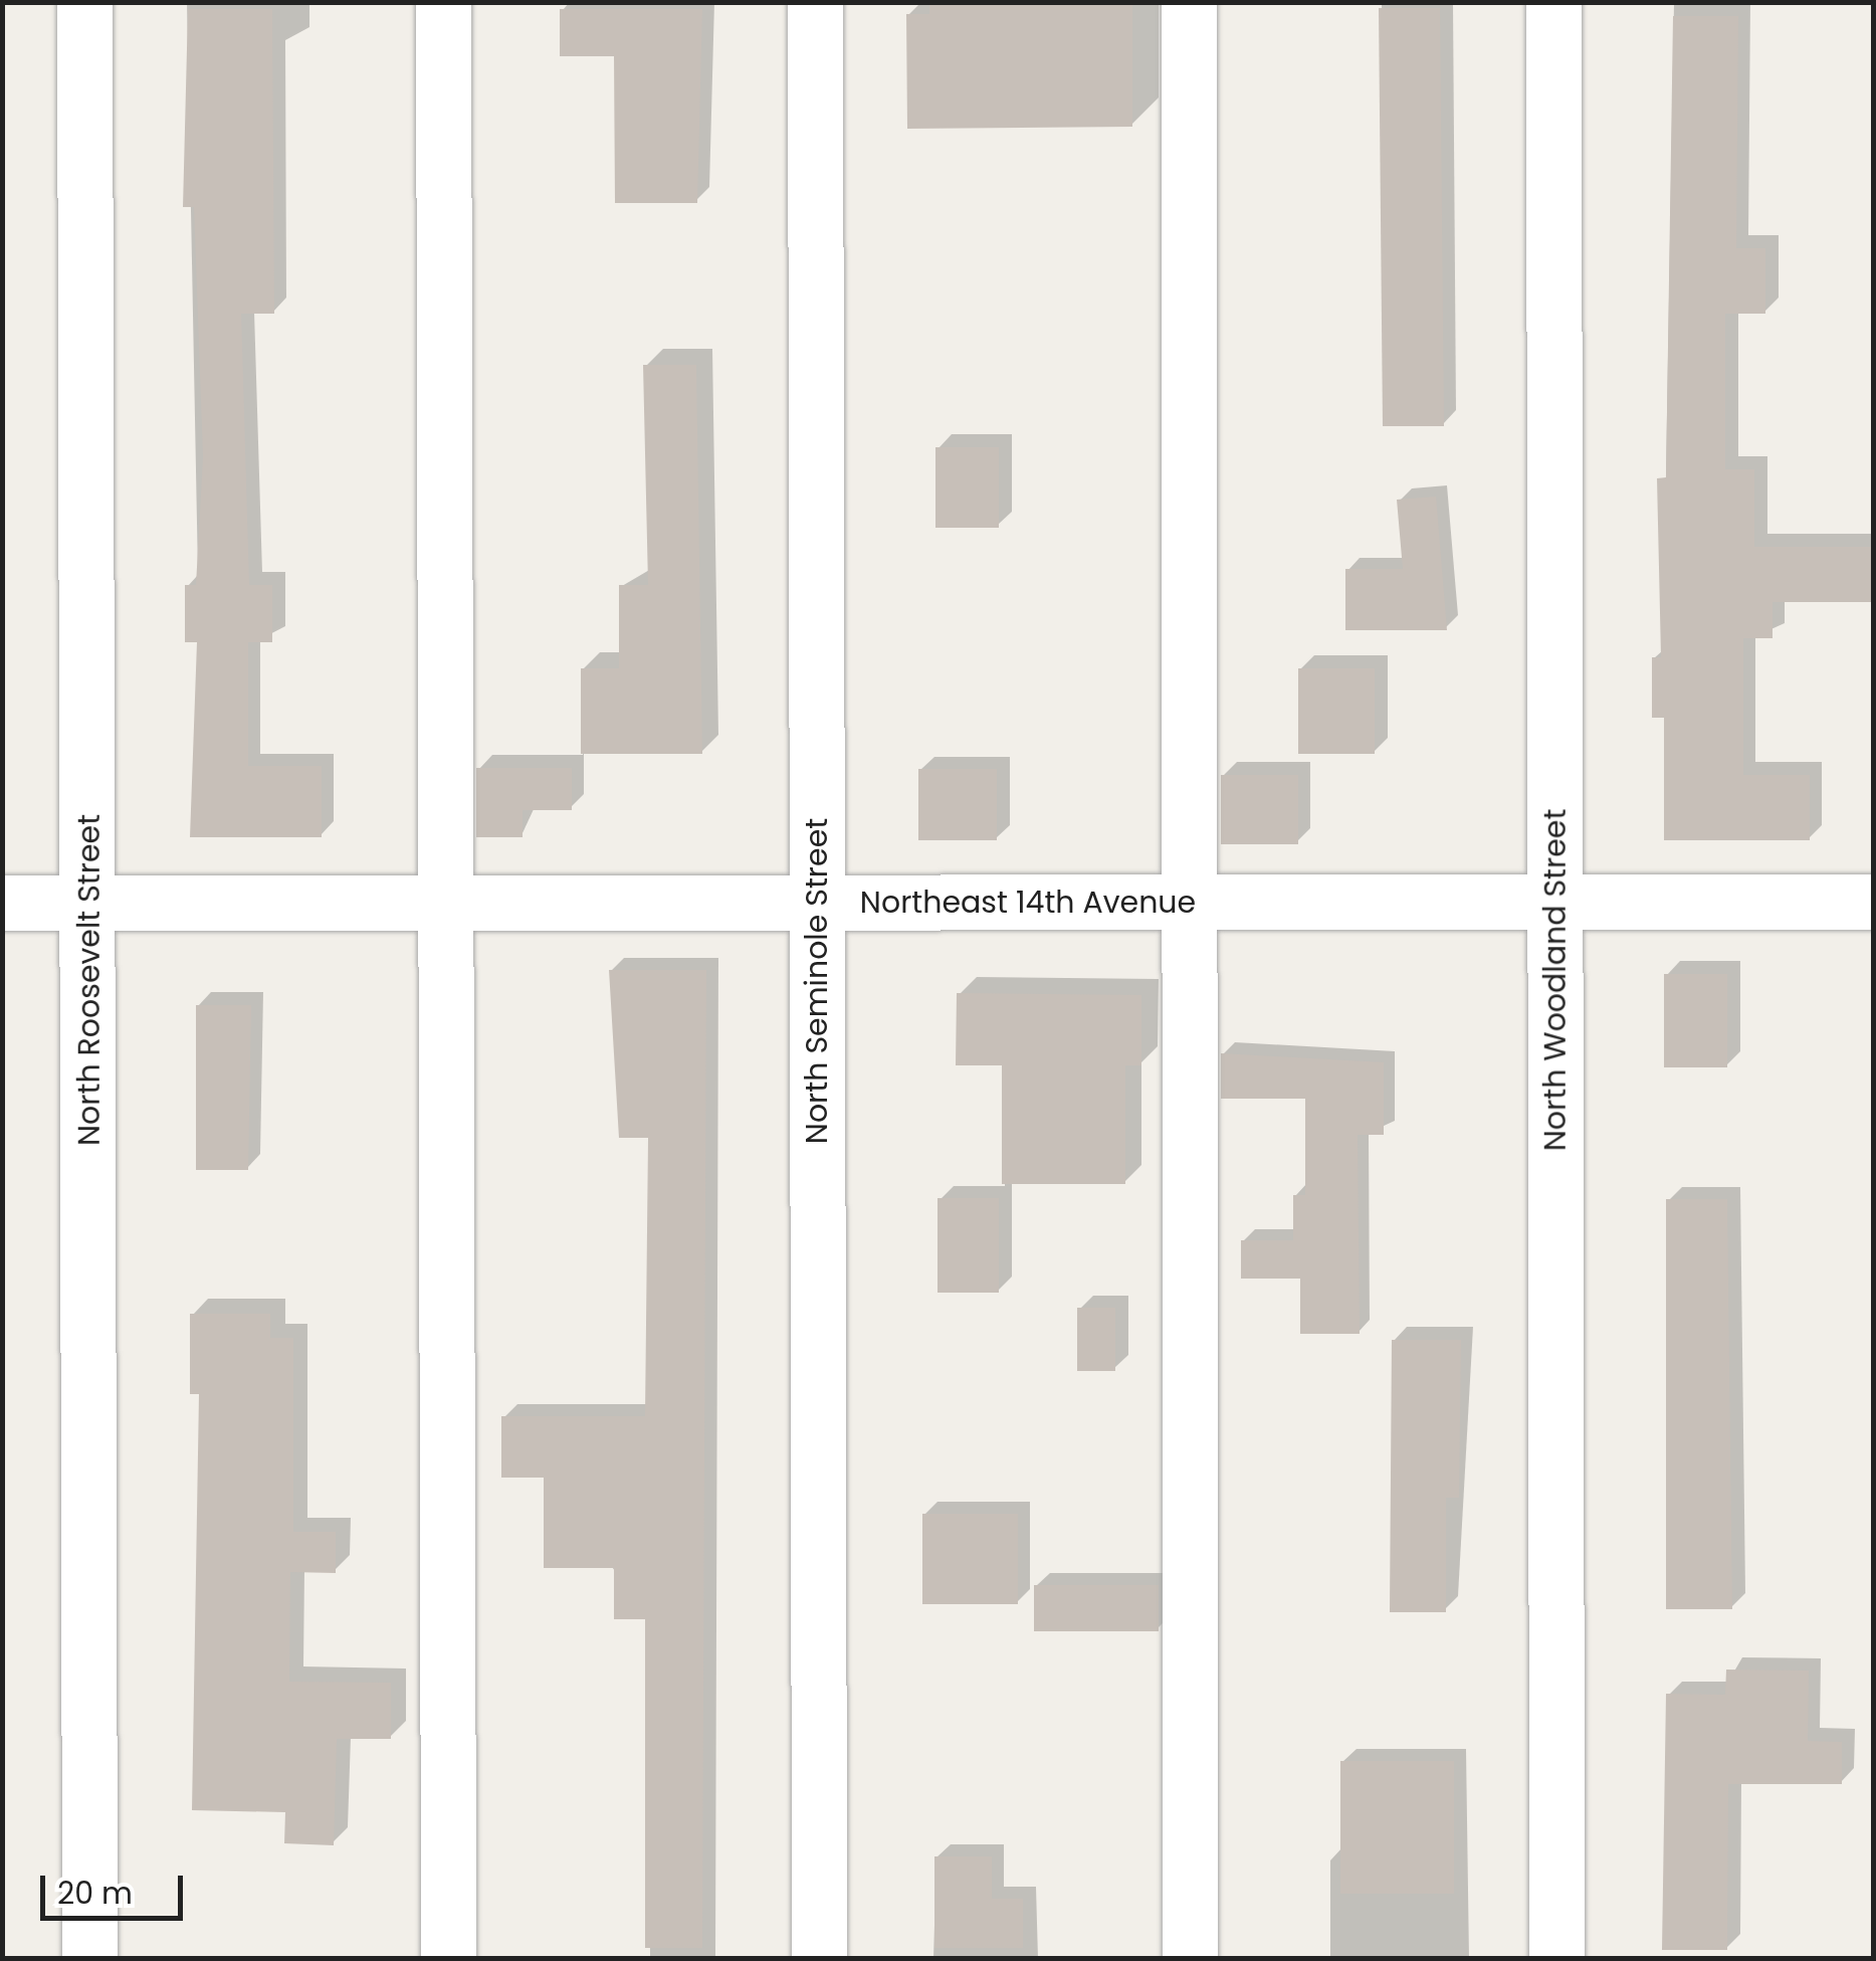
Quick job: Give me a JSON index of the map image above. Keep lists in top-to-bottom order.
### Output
{
  "streets": {
    "street": [
      "Northeast 14th Avenue",
      "North Roosevelt Street",
      "North Woodland Street",
      "North Seminole Street"
    ]
  },
  "crossings": [
    ["Northeast 14th Avenue", "North Roosevelt Street"],
    ["Northeast 14th Avenue", "North Woodland Street"],
    ["Northeast 14th Avenue", "North Seminole Street"]
  ],
  "scale_bar": "20 m"
}
